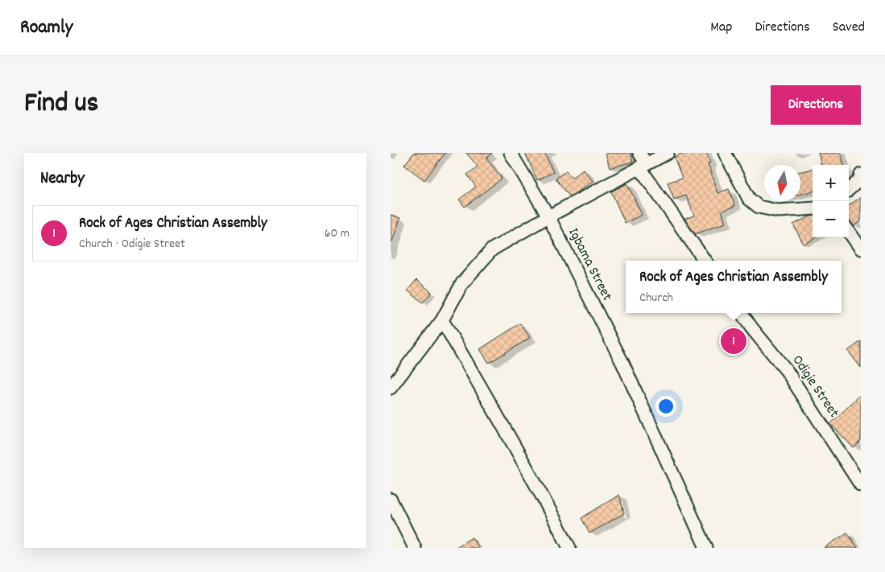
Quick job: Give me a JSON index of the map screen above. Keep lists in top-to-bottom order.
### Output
{
  "streets": {
    "street": ["Igbama Street", "Odigie Street"]
  },
  "north": "bottom",
  "page": {
    "header": "Roamly",
    "nav": ["Map", "Directions", "Saved"],
    "title": "Find us",
    "buttons": "Directions",
    "heading": "Nearby",
    "map_buttons": ["+", "−"],
    "list": [
      {
        "mark": "1",
        "name": "Rock of Ages Christian Assembly",
        "note": "Church · Odigie Street",
        "value": "60 m"
      }
    ],
    "popup": ["Rock of Ages Christian Assembly", "Church"],
    "pins": "1"
  }
}
